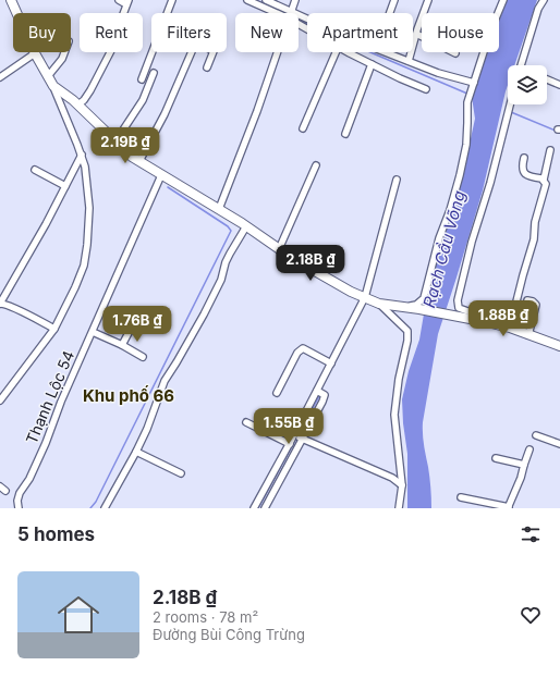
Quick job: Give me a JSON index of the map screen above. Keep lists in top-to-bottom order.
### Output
{
  "streets": {
    "street": ["Thạnh Lộc 54"]
  },
  "districts": ["Khu phố 66"],
  "water": ["Rạch Cầu Võng"],
  "page": {
    "chip": [
      "Buy",
      "Rent",
      "Filters",
      "New",
      "Apartment",
      "House"
    ],
    "price": [
      "2.19B ₫",
      "2.18B ₫",
      "1.88B ₫",
      "1.76B ₫",
      "1.55B ₫"
    ],
    "heading": "5 homes",
    "list": [
      {
        "name": "2.18B ₫",
        "note": "2 rooms · 78 m² · Đường Bùi Công Trừng"
      }
    ]
  }
}
